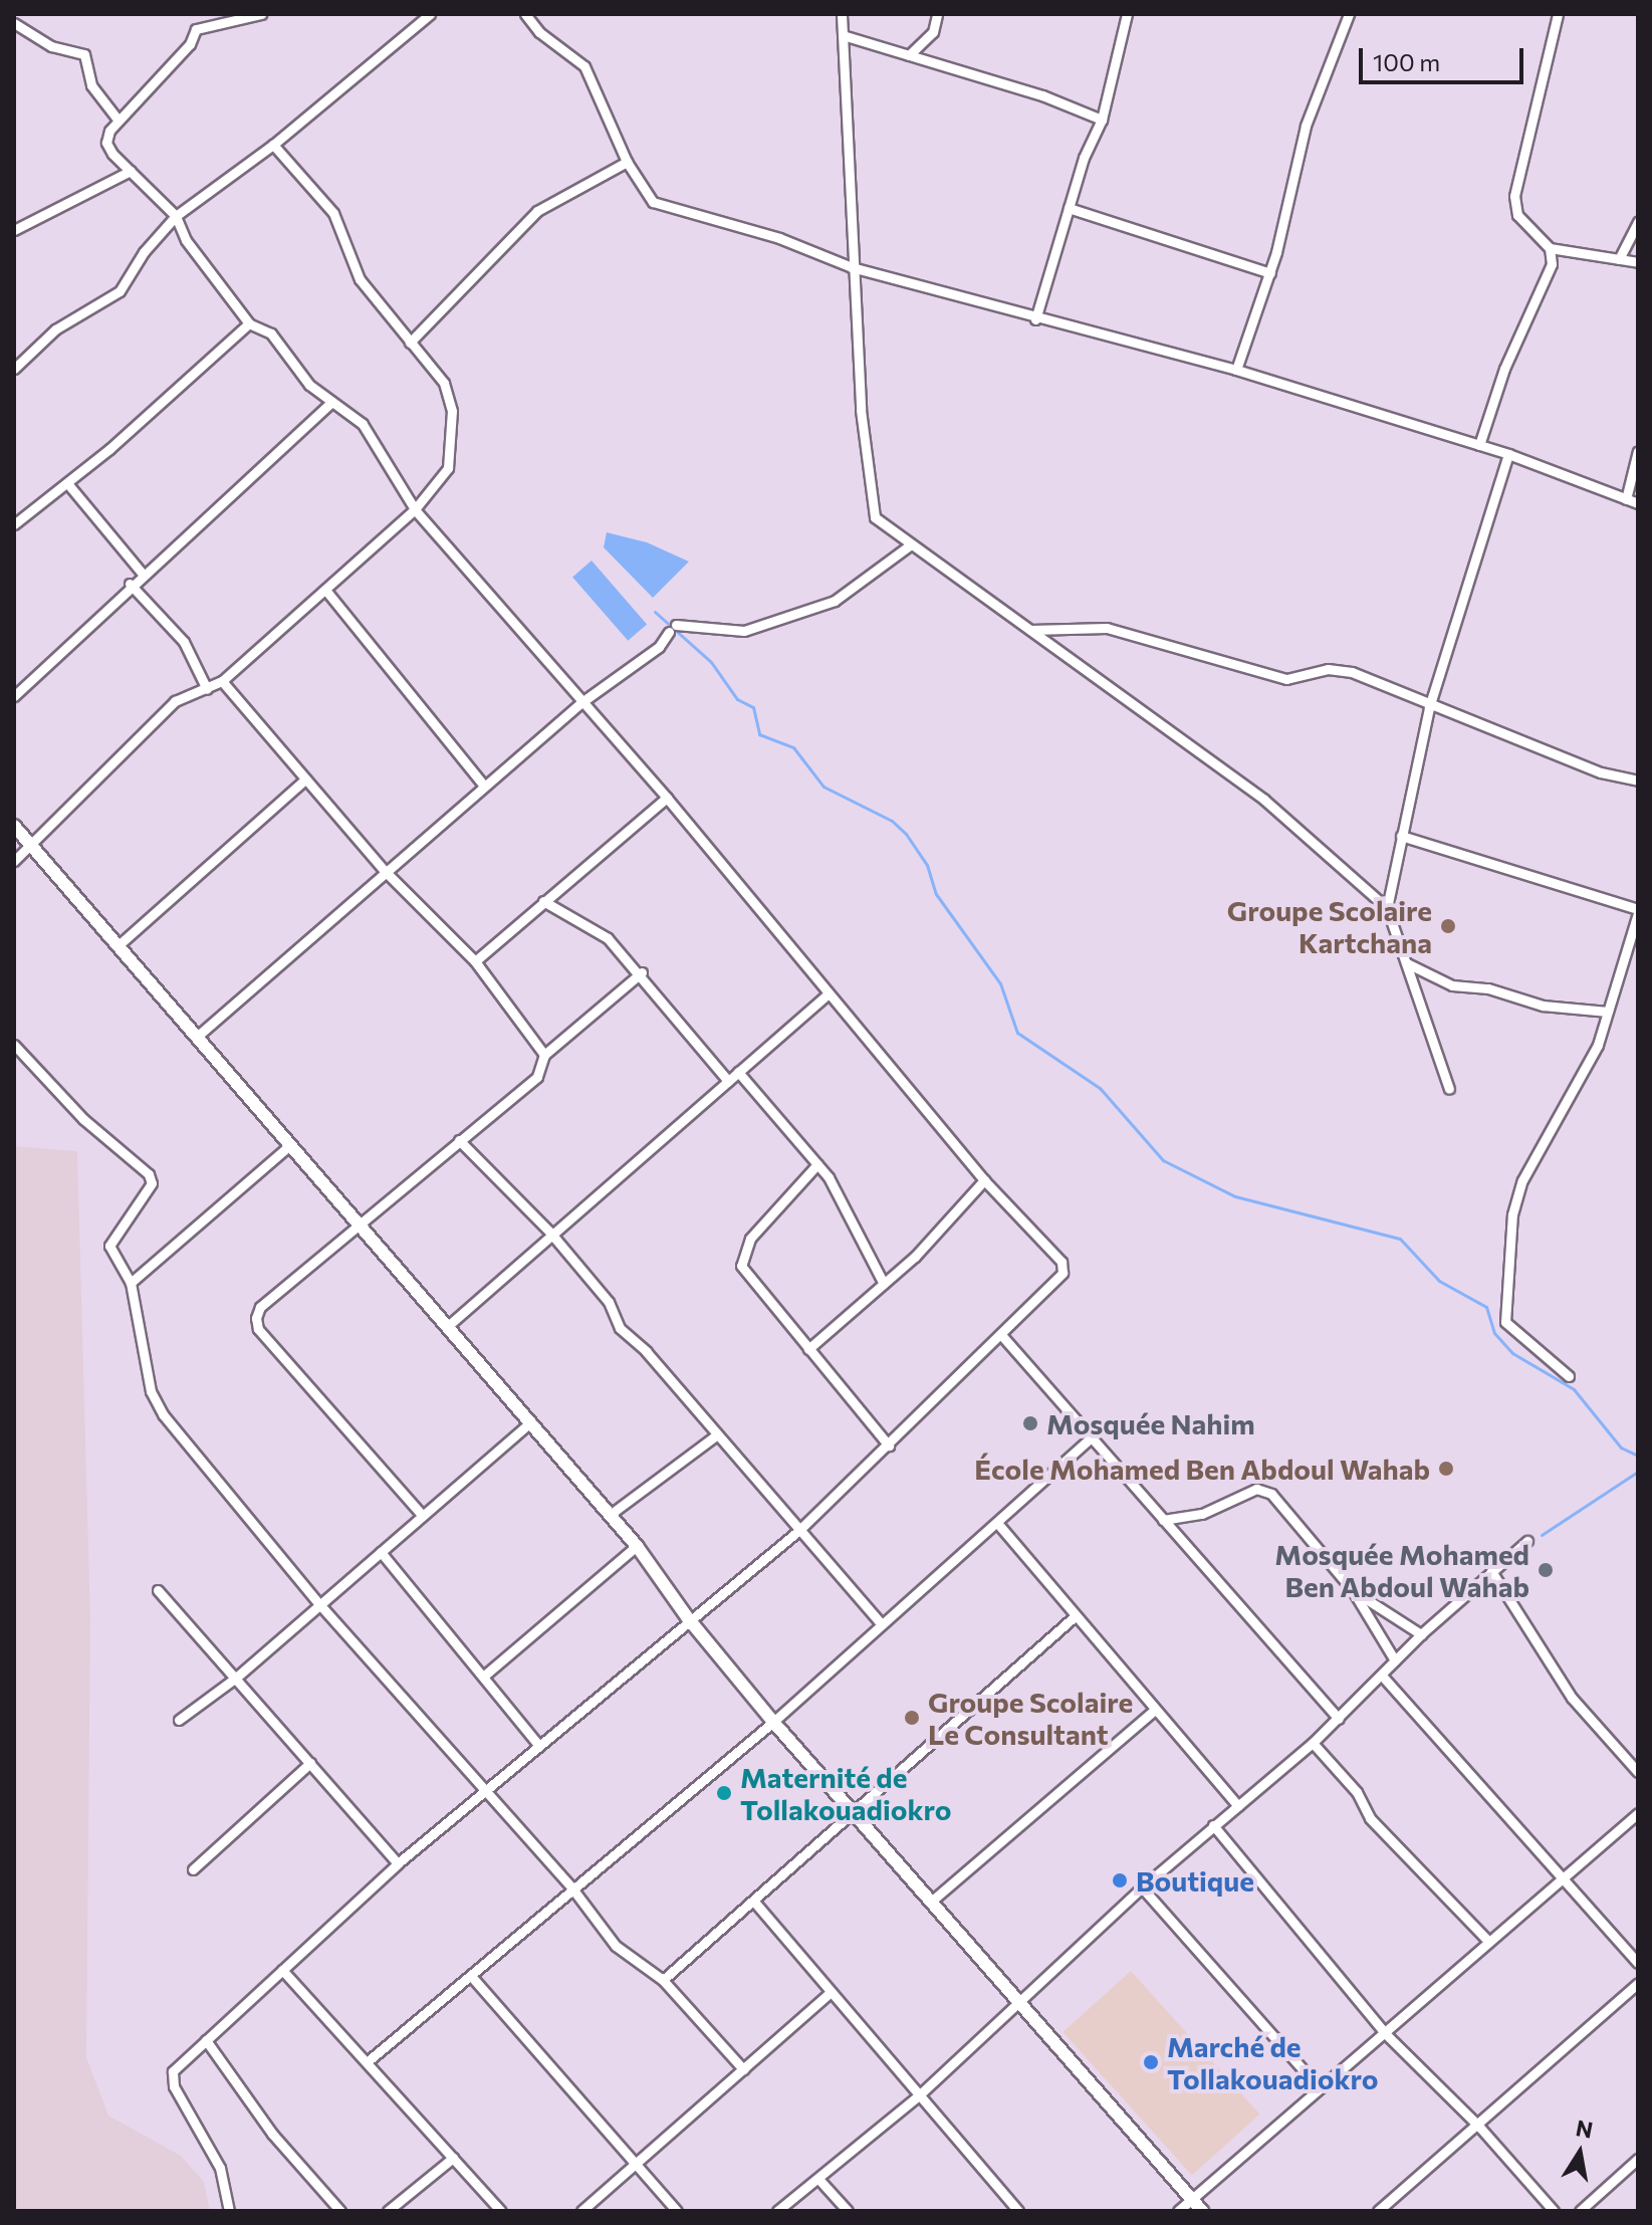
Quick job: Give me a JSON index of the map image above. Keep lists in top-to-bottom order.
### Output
{
  "places": [
    "Groupe Scolaire Kartchana",
    "Mosquée Nahim",
    "École Mohamed Ben Abdoul Wahab",
    "Mosquée Mohamed Ben Abdoul Wahab",
    "Groupe Scolaire Le Consultant",
    "Maternité de Tollakouadiokro",
    "Boutique",
    "Marché de Tollakouadiokro"
  ],
  "scale_bar": "100 m",
  "north": "top"
}
